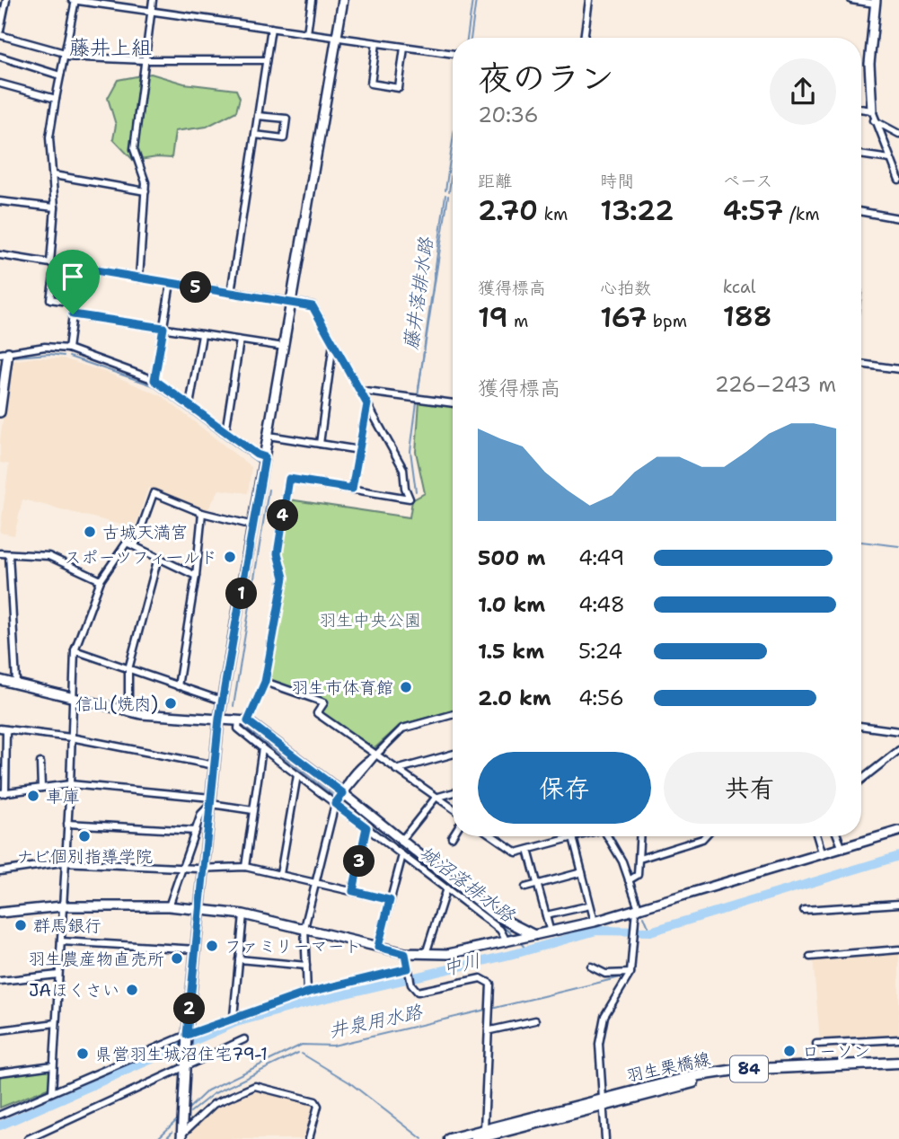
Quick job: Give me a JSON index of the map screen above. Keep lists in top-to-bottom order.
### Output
{
  "streets": {
    "main road": ["羽生栗橋線", "84"]
  },
  "districts": ["藤井上組"],
  "water": [
    "藤井落排水路",
    "城沼落排水路",
    "中川",
    "井泉用水路"
  ],
  "parks": ["羽生中央公園"],
  "places": [
    "古城天満宮",
    "スポーツフィ一ルド",
    "羽生市体育館",
    "信山(焼肉)",
    "車庫",
    "ナビ個別指導学院",
    "群馬銀行",
    "ファミリーマート",
    "羽生農産物直売所",
    "JAほくさい",
    "ローソン",
    "県営羽生城沼住宅79-1"
  ],
  "page": {
    "heading": ["夜のラン", "20:36"],
    "stats": [
      ["距離", "2.70 km"],
      ["時間", "13:22"],
      ["ペース", "4:57 /km"],
      ["獲得標高", "19 m"],
      ["心拍数", "167 bpm"],
      ["kcal", "188"]
    ],
    "pins": [
      "5",
      "4",
      "1",
      "3",
      "2"
    ],
    "chart": ["獲得標高", "226–243 m"],
    "list": [
      {
        "name": "500 m",
        "note": "4:49"
      },
      {
        "name": "1.0 km",
        "note": "4:48"
      },
      {
        "name": "1.5 km",
        "note": "5:24"
      },
      {
        "name": "2.0 km",
        "note": "4:56"
      }
    ],
    "buttons": ["保存", "共有"]
  }
}
